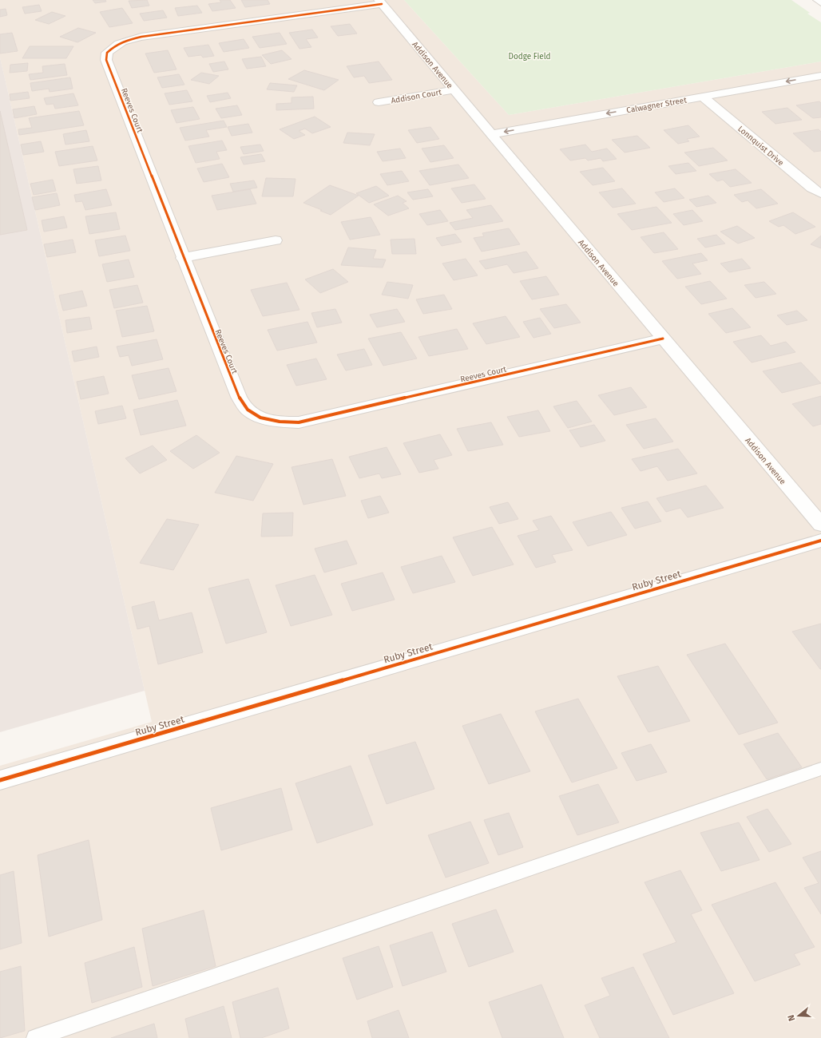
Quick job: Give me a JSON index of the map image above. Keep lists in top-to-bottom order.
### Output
{
  "streets": {
    "street": [
      "Addison Avenue",
      "Addison Court",
      "Calwagner Street",
      "Reeves Court",
      "Lonnquist Drive",
      "Ruby Street"
    ]
  },
  "crossings": [
    ["Addison Avenue", "Addison Court"],
    ["Addison Avenue", "Calwagner Street"],
    ["Addison Avenue", "Reeves Court"],
    ["Calwagner Street", "Lonnquist Drive"]
  ],
  "one_way": ["Calwagner Street"],
  "parks": ["Dodge Field"],
  "north": "left"
}
